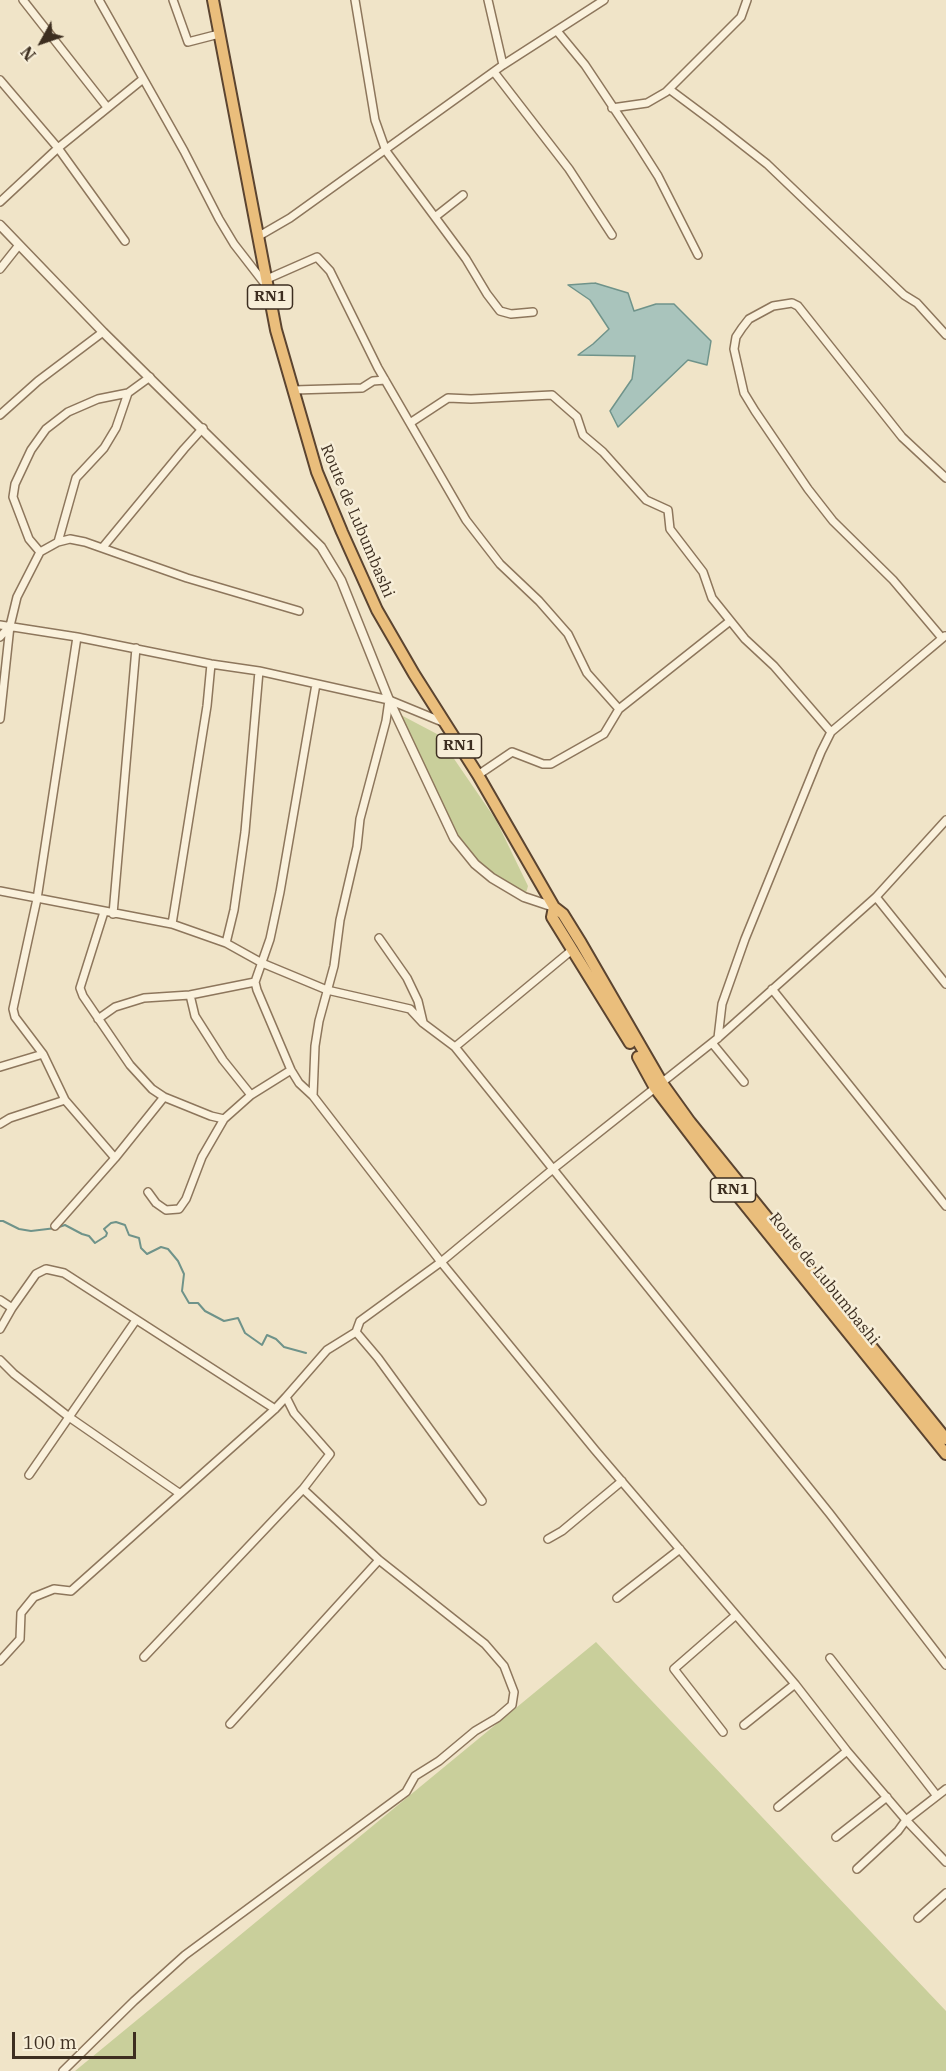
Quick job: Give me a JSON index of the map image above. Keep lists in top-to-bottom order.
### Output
{
  "streets": {
    "highway": ["RN1", "Route de Lubumbashi"]
  },
  "scale_bar": "100 m",
  "north": "bottom left"
}
